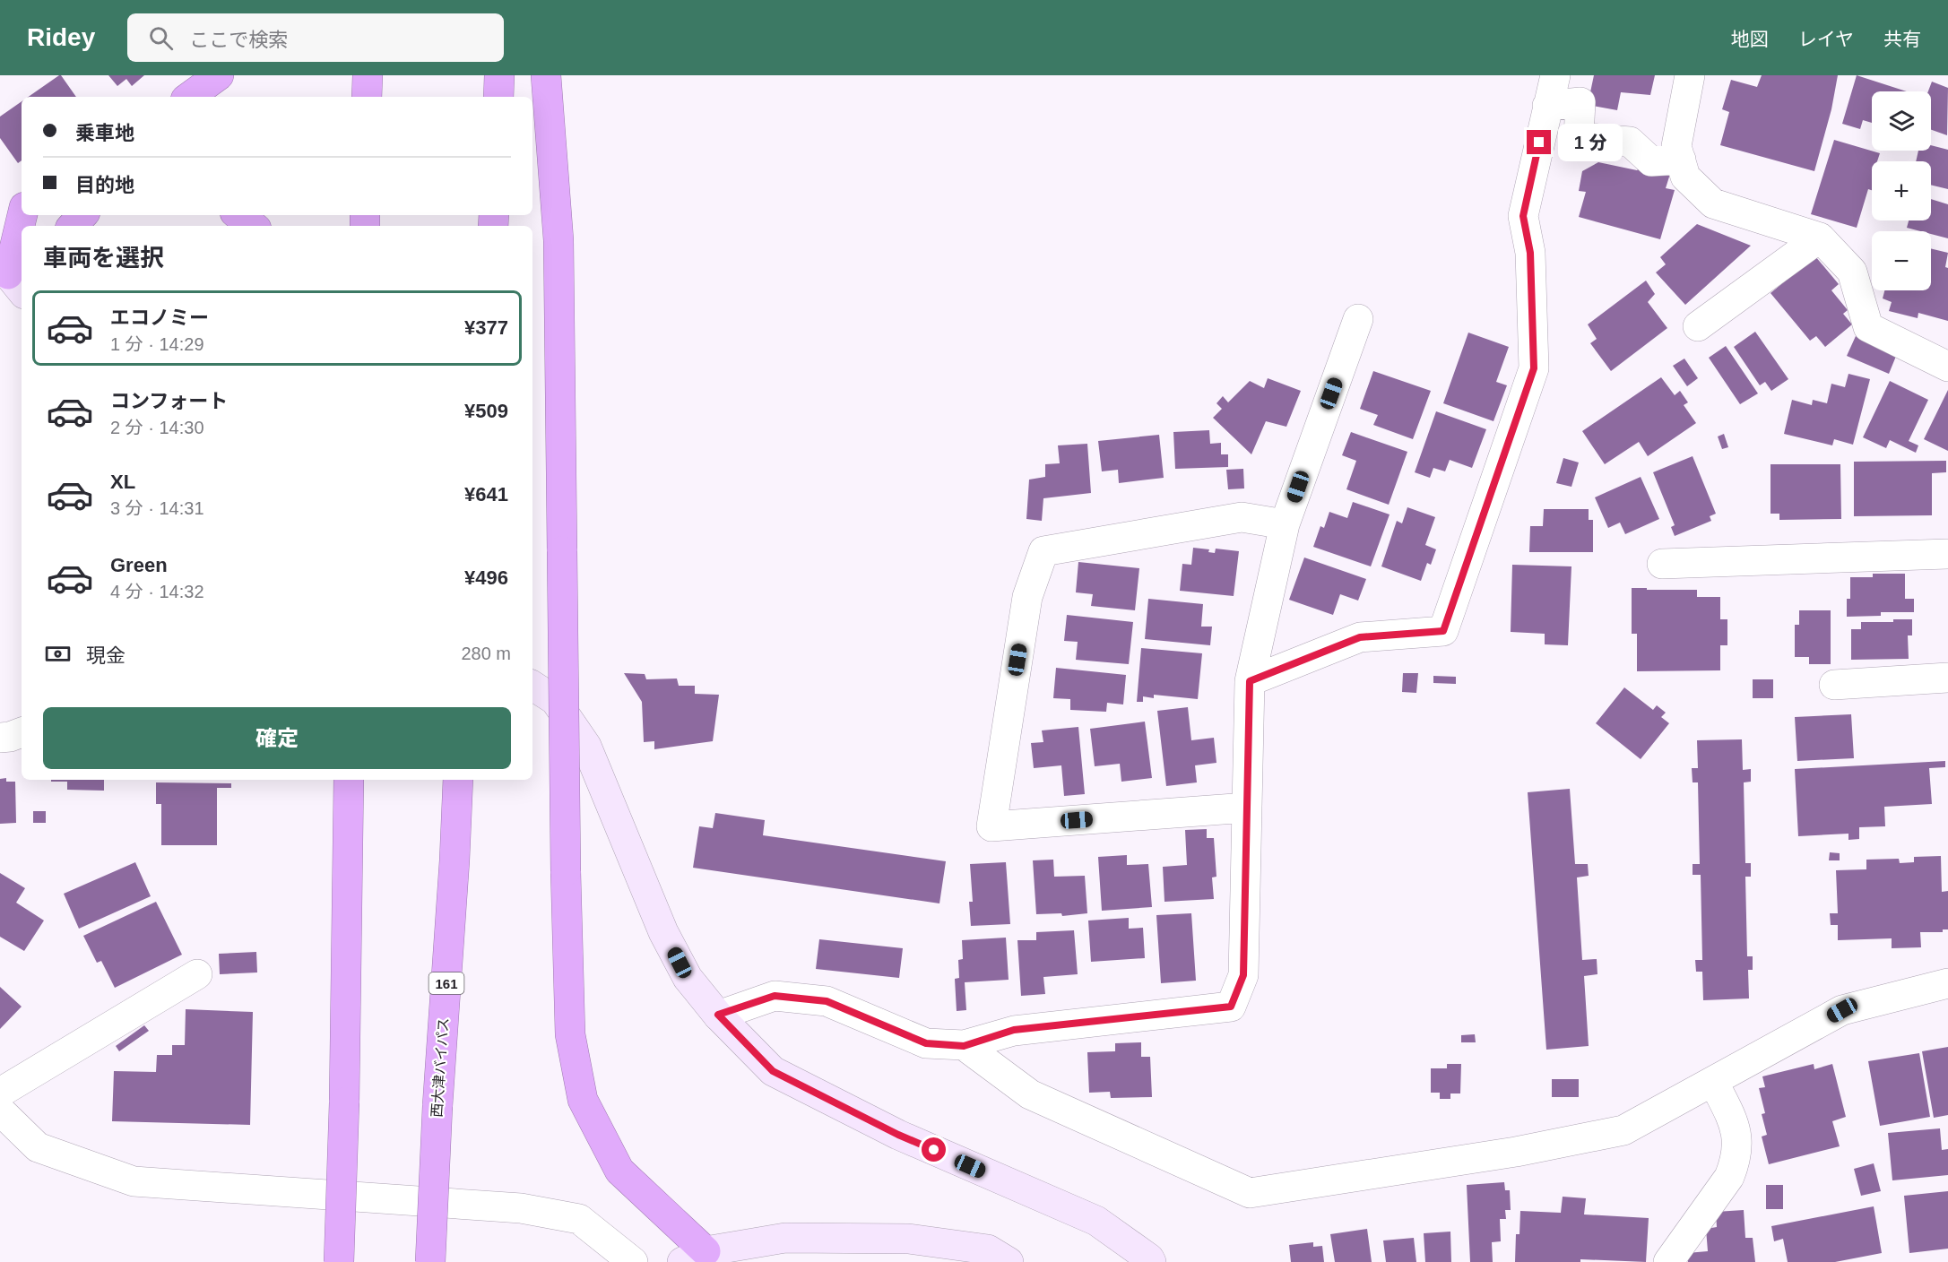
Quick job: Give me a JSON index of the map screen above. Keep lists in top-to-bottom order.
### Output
{
  "streets": {
    "highway": ["161", "西大津バイパス"]
  },
  "page": {
    "header": "Ridey",
    "search": "ここで検索",
    "nav": ["地図", "レイヤ", "共有"],
    "map_buttons": ["+", "−"],
    "banner": ["乗車地", "目的地"],
    "bubble": "1 分",
    "heading": "車両を選択",
    "list": [
      {
        "name": "エコノミー",
        "note": "1 分 · 14:29",
        "value": "¥377"
      },
      {
        "name": "コンフォート",
        "note": "2 分 · 14:30",
        "value": "¥509"
      },
      {
        "name": "XL",
        "note": "3 分 · 14:31",
        "value": "¥641"
      },
      {
        "name": "Green",
        "note": "4 分 · 14:32",
        "value": "¥496"
      }
    ],
    "pay": ["現金", "280 m"],
    "buttons": "確定"
  }
}
